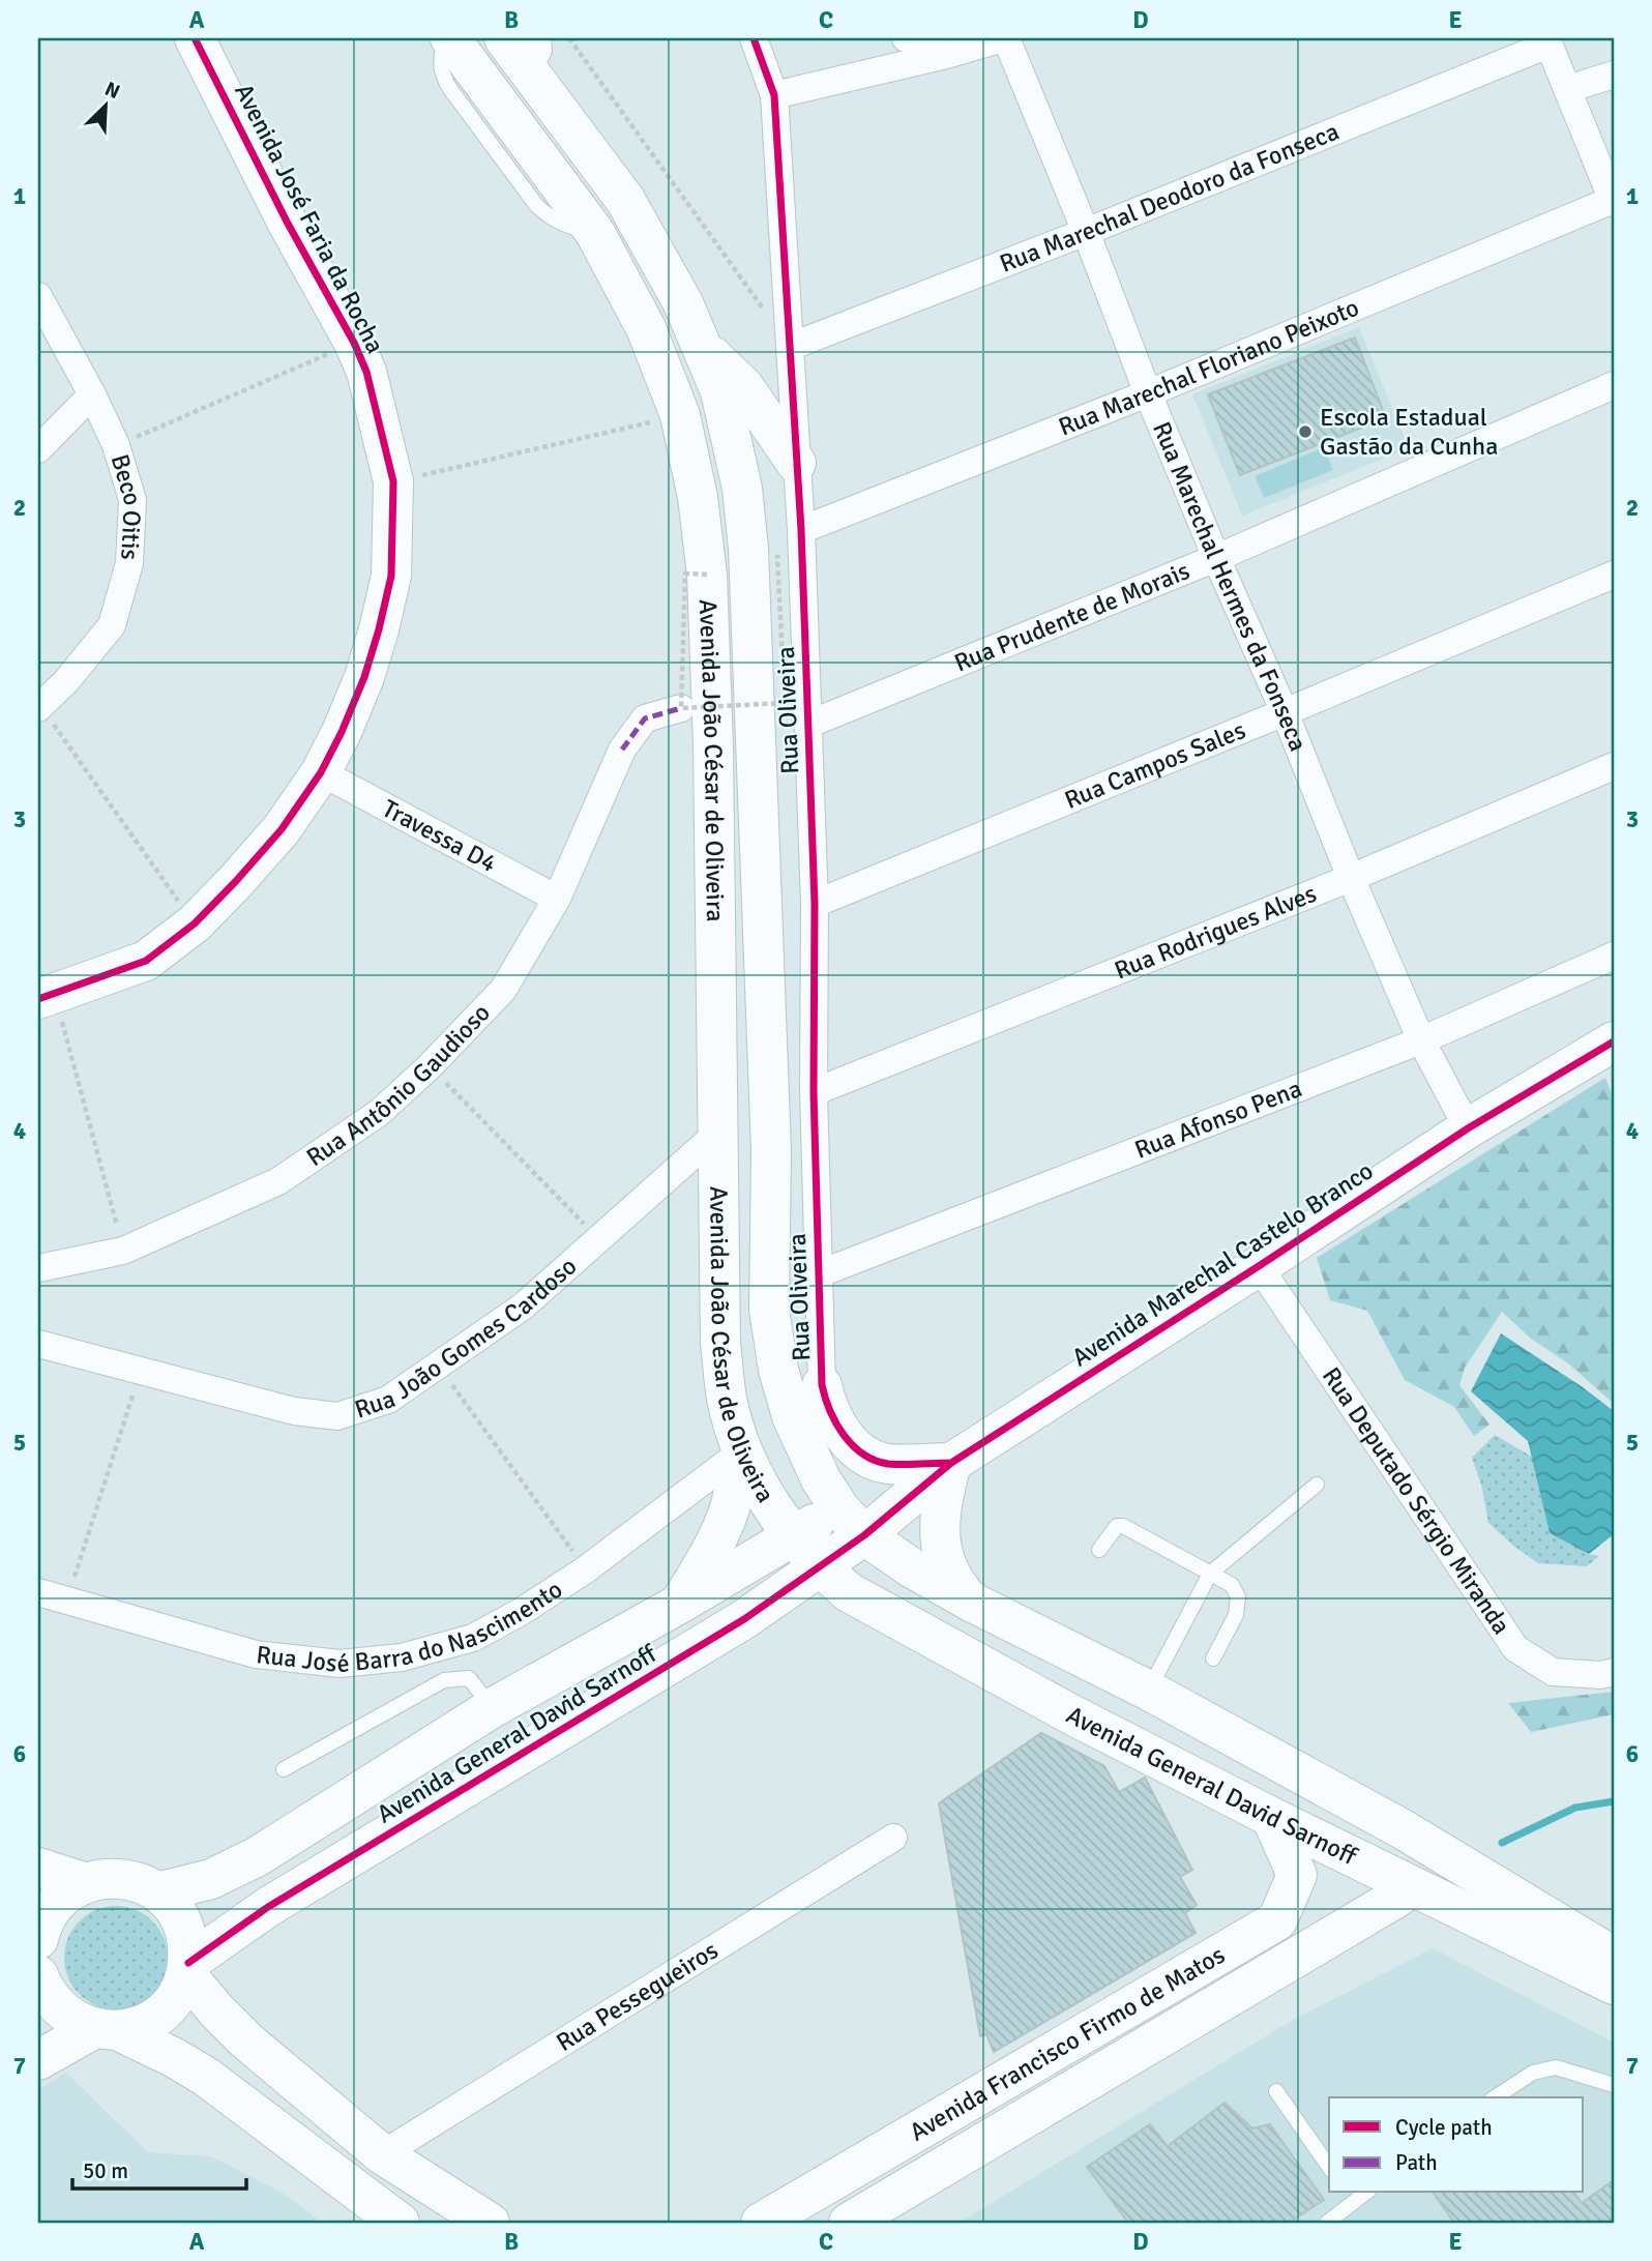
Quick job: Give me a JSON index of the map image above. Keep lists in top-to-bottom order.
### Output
{
  "streets": {
    "street": [
      "Rua Marechal Deodoro da Fonseca",
      "Avenida José Faria da Rocha",
      "Rua Marechal Floriano Peixoto",
      "Beco Oitis",
      "Rua Marechal Hermes da Fonseca",
      "Rua Prudente de Morais",
      "Rua Oliveira",
      "Avenida João César de Oliveira",
      "Rua Campos Sales",
      "Travessa D4",
      "Rua Rodrigues Alves",
      "Rua Antônio Gaudioso",
      "Rua Afonso Pena",
      "Avenida Marechal Castelo Branco",
      "Rua João Gomes Cardoso",
      "Rua Deputado Sérgio Miranda",
      "Rua José Barra do Nascimento",
      "Avenida General David Sarnoff",
      "Rua Pessegueiros",
      "Avenida Francisco Firmo de Matos"
    ]
  },
  "crossings": [
    ["Rua Marechal Deodoro da Fonseca", "Rua Marechal Hermes da Fonseca"],
    ["Rua Marechal Deodoro da Fonseca", "Rua Oliveira"],
    ["Avenida José Faria da Rocha", "Travessa D4"],
    ["Rua Marechal Floriano Peixoto", "Rua Marechal Hermes da Fonseca"],
    ["Rua Marechal Floriano Peixoto", "Rua Oliveira"],
    ["Rua Marechal Hermes da Fonseca", "Rua Prudente de Morais"],
    ["Rua Marechal Hermes da Fonseca", "Rua Campos Sales"],
    ["Rua Marechal Hermes da Fonseca", "Rua Rodrigues Alves"],
    ["Rua Marechal Hermes da Fonseca", "Rua Afonso Pena"],
    ["Rua Marechal Hermes da Fonseca", "Avenida Marechal Castelo Branco"],
    ["Rua Prudente de Morais", "Rua Oliveira"],
    ["Rua Oliveira", "Rua Campos Sales"],
    ["Rua Oliveira", "Rua Rodrigues Alves"],
    ["Rua Oliveira", "Rua Afonso Pena"],
    ["Avenida João César de Oliveira", "Avenida Marechal Castelo Branco"],
    ["Avenida João César de Oliveira", "Rua João Gomes Cardoso"],
    ["Avenida João César de Oliveira", "Rua José Barra do Nascimento"],
    ["Avenida João César de Oliveira", "Avenida General David Sarnoff"],
    ["Travessa D4", "Rua Antônio Gaudioso"],
    ["Avenida Marechal Castelo Branco", "Rua Deputado Sérgio Miranda"],
    ["Avenida Marechal Castelo Branco", "Avenida General David Sarnoff"],
    ["Avenida General David Sarnoff", "Avenida Francisco Firmo de Matos"]
  ],
  "places": ["Escola Estadual Gastão da Cunha"],
  "legend": ["Cycle path", "Path"],
  "scale_bar": "50 m",
  "north": "top right",
  "grid": {
    "columns": [
      "A",
      "B",
      "C",
      "D",
      "E"
    ],
    "rows": [
      "1",
      "2",
      "3",
      "4",
      "5",
      "6",
      "7"
    ]
  }
}
